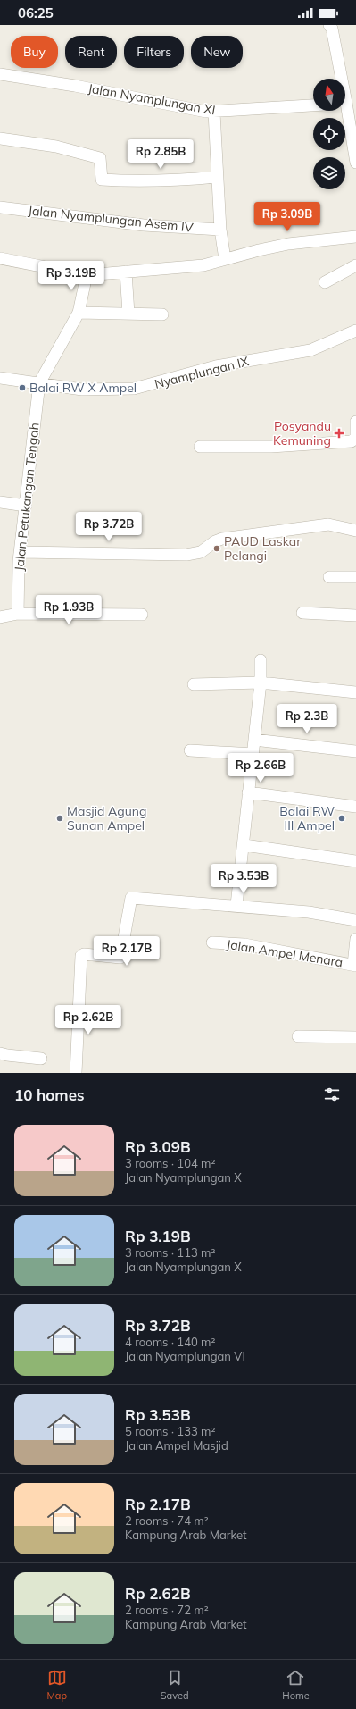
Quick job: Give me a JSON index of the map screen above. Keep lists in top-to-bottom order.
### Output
{
  "streets": {
    "street": [
      "Jalan Nyamplungan XI",
      "Jalan Nyamplungan Asem IV",
      "Nyamplungan IX",
      "Jalan Petukangan Tengah",
      "Jalan Ampel Menara"
    ]
  },
  "crossings": [
    ["Nyamplungan IX", "Jalan Petukangan Tengah"]
  ],
  "places": {
    "other": [
      "Balai RW X Ampel",
      "PAUD Laskar Pelangi",
      "Masjid Agung Sunan Ampel",
      "Balai RW III Ampel"
    ],
    "health": ["Posyandu Kemuning"]
  },
  "north": "top",
  "page": {
    "status": "06:25",
    "chip": [
      "Buy",
      "Rent",
      "Filters",
      "New"
    ],
    "price": [
      "Rp 2.85B",
      "Rp 3.09B",
      "Rp 3.19B",
      "Rp 3.72B",
      "Rp 1.93B",
      "Rp 2.3B",
      "Rp 2.66B",
      "Rp 3.53B",
      "Rp 2.17B",
      "Rp 2.62B"
    ],
    "heading": "10 homes",
    "list": [
      {
        "name": "Rp 3.09B",
        "note": "3 rooms · 104 m² · Jalan Nyamplungan X"
      },
      {
        "name": "Rp 3.19B",
        "note": "3 rooms · 113 m² · Jalan Nyamplungan X"
      },
      {
        "name": "Rp 3.72B",
        "note": "4 rooms · 140 m² · Jalan Nyamplungan VI"
      },
      {
        "name": "Rp 3.53B",
        "note": "5 rooms · 133 m² · Jalan Ampel Masjid"
      },
      {
        "name": "Rp 2.17B",
        "note": "2 rooms · 74 m² · Kampung Arab Market"
      },
      {
        "name": "Rp 2.62B",
        "note": "2 rooms · 72 m² · Kampung Arab Market"
      }
    ],
    "tabs": ["Map", "Saved", "Home"]
  }
}
